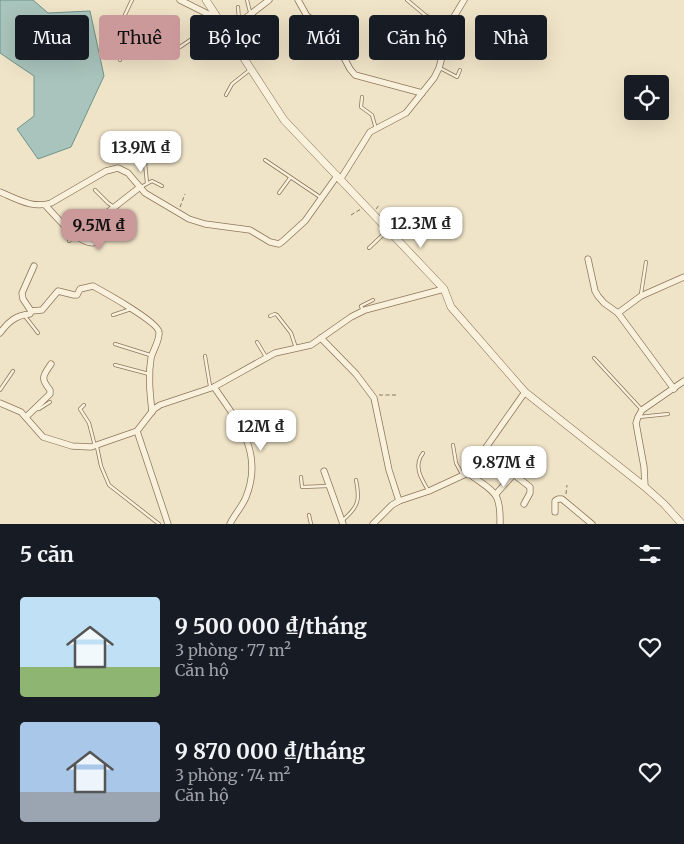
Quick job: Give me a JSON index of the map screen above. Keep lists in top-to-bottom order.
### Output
{
  "page": {
    "chip": [
      "Mua",
      "Thuê",
      "Bộ lọc",
      "Mới",
      "Căn hộ",
      "Nhà"
    ],
    "price": [
      "13.9M ₫",
      "12.3M ₫",
      "9.5M ₫",
      "12M ₫",
      "9.87M ₫"
    ],
    "heading": "5 căn",
    "list": [
      {
        "name": "9 500 000 ₫/tháng",
        "note": "3 phòng · 77 m² · Căn hộ"
      },
      {
        "name": "9 870 000 ₫/tháng",
        "note": "3 phòng · 74 m² · Căn hộ"
      }
    ]
  }
}
